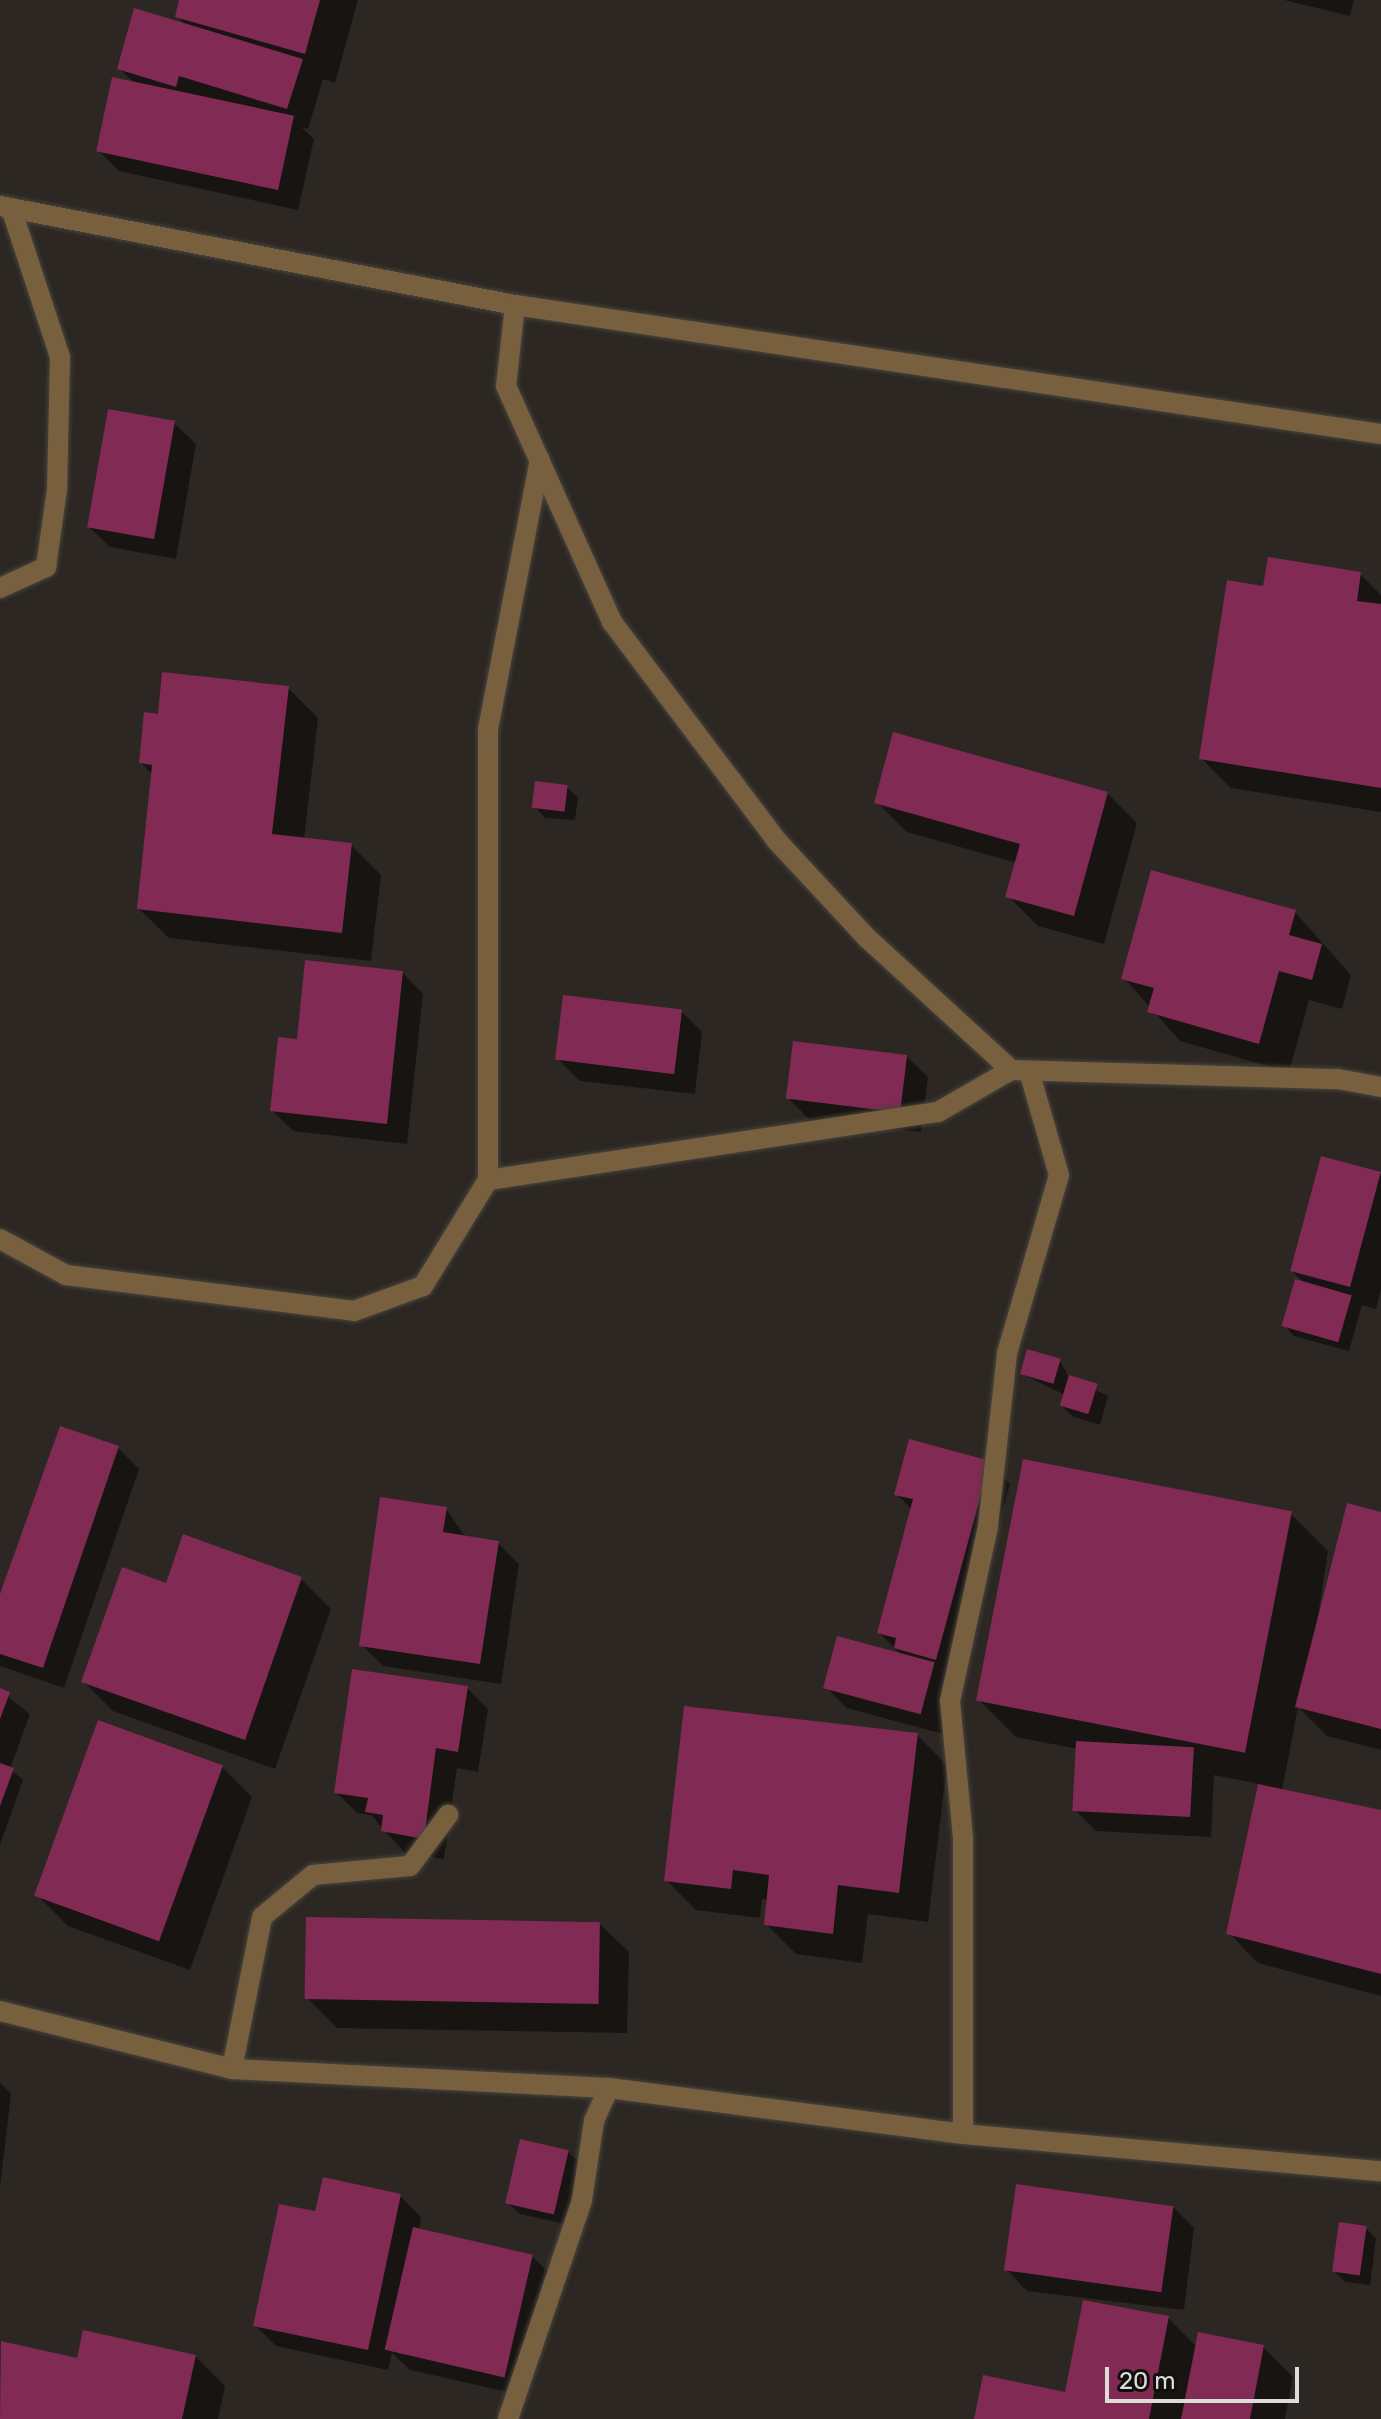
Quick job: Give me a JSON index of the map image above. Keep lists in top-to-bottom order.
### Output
{
  "scale_bar": "20 m"
}
